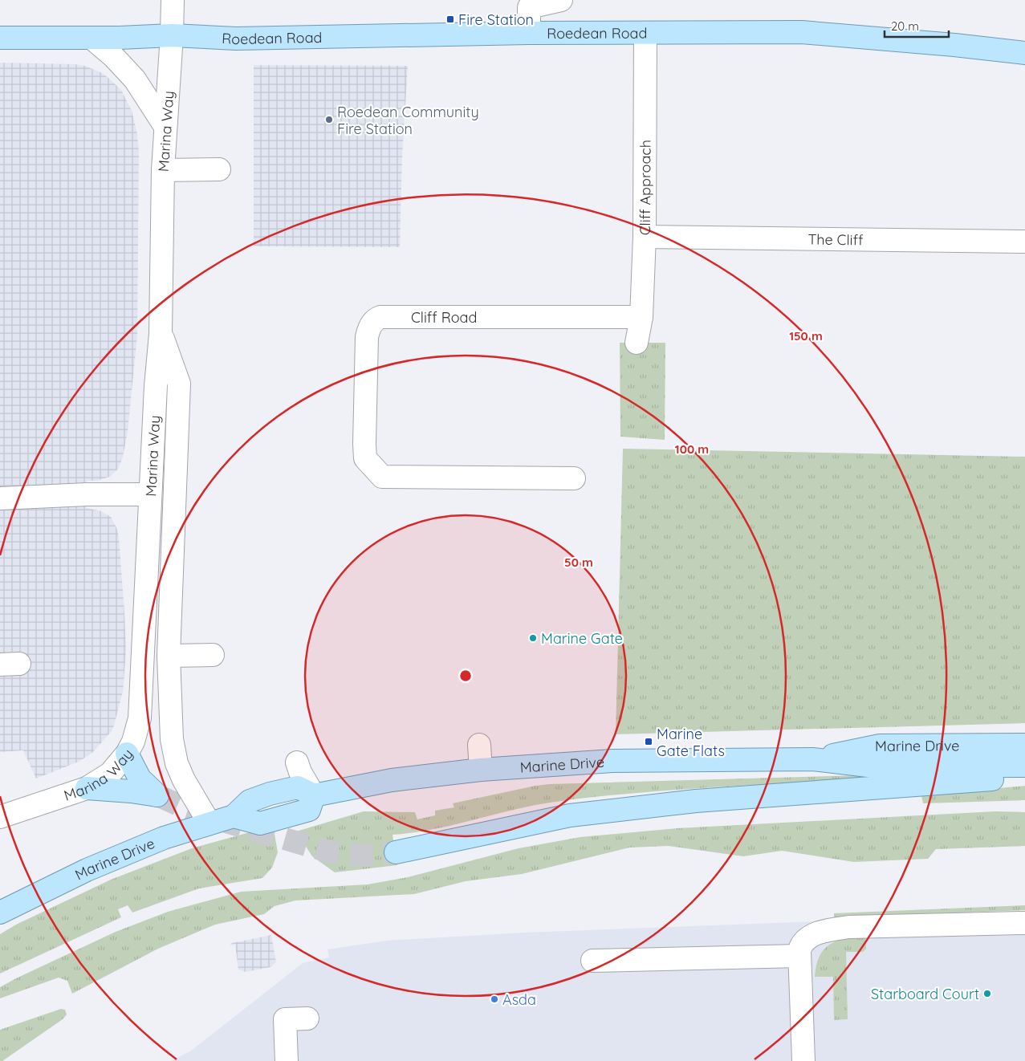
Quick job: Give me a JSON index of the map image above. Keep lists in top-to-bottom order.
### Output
{
  "streets": {
    "main road": ["Roedean Road", "Marine Drive"],
    "street": [
      "Marina Way",
      "Cliff Approach",
      "The Cliff",
      "Cliff Road"
    ]
  },
  "crossings": [
    ["Roedean Road", "Marina Way"],
    ["Roedean Road", "Cliff Approach"],
    ["Cliff Approach", "The Cliff"],
    ["Cliff Approach", "Cliff Road"]
  ],
  "places": {
    "transit": ["Fire Station", "Marine Gate Flats"],
    "other": [
      "Roedean Community Fire Station",
      "Marine Gate",
      "Starboard Court",
      "Asda"
    ]
  },
  "scale_bar": "20 m",
  "rings": ["150 m", "100 m", "50 m"]
}
